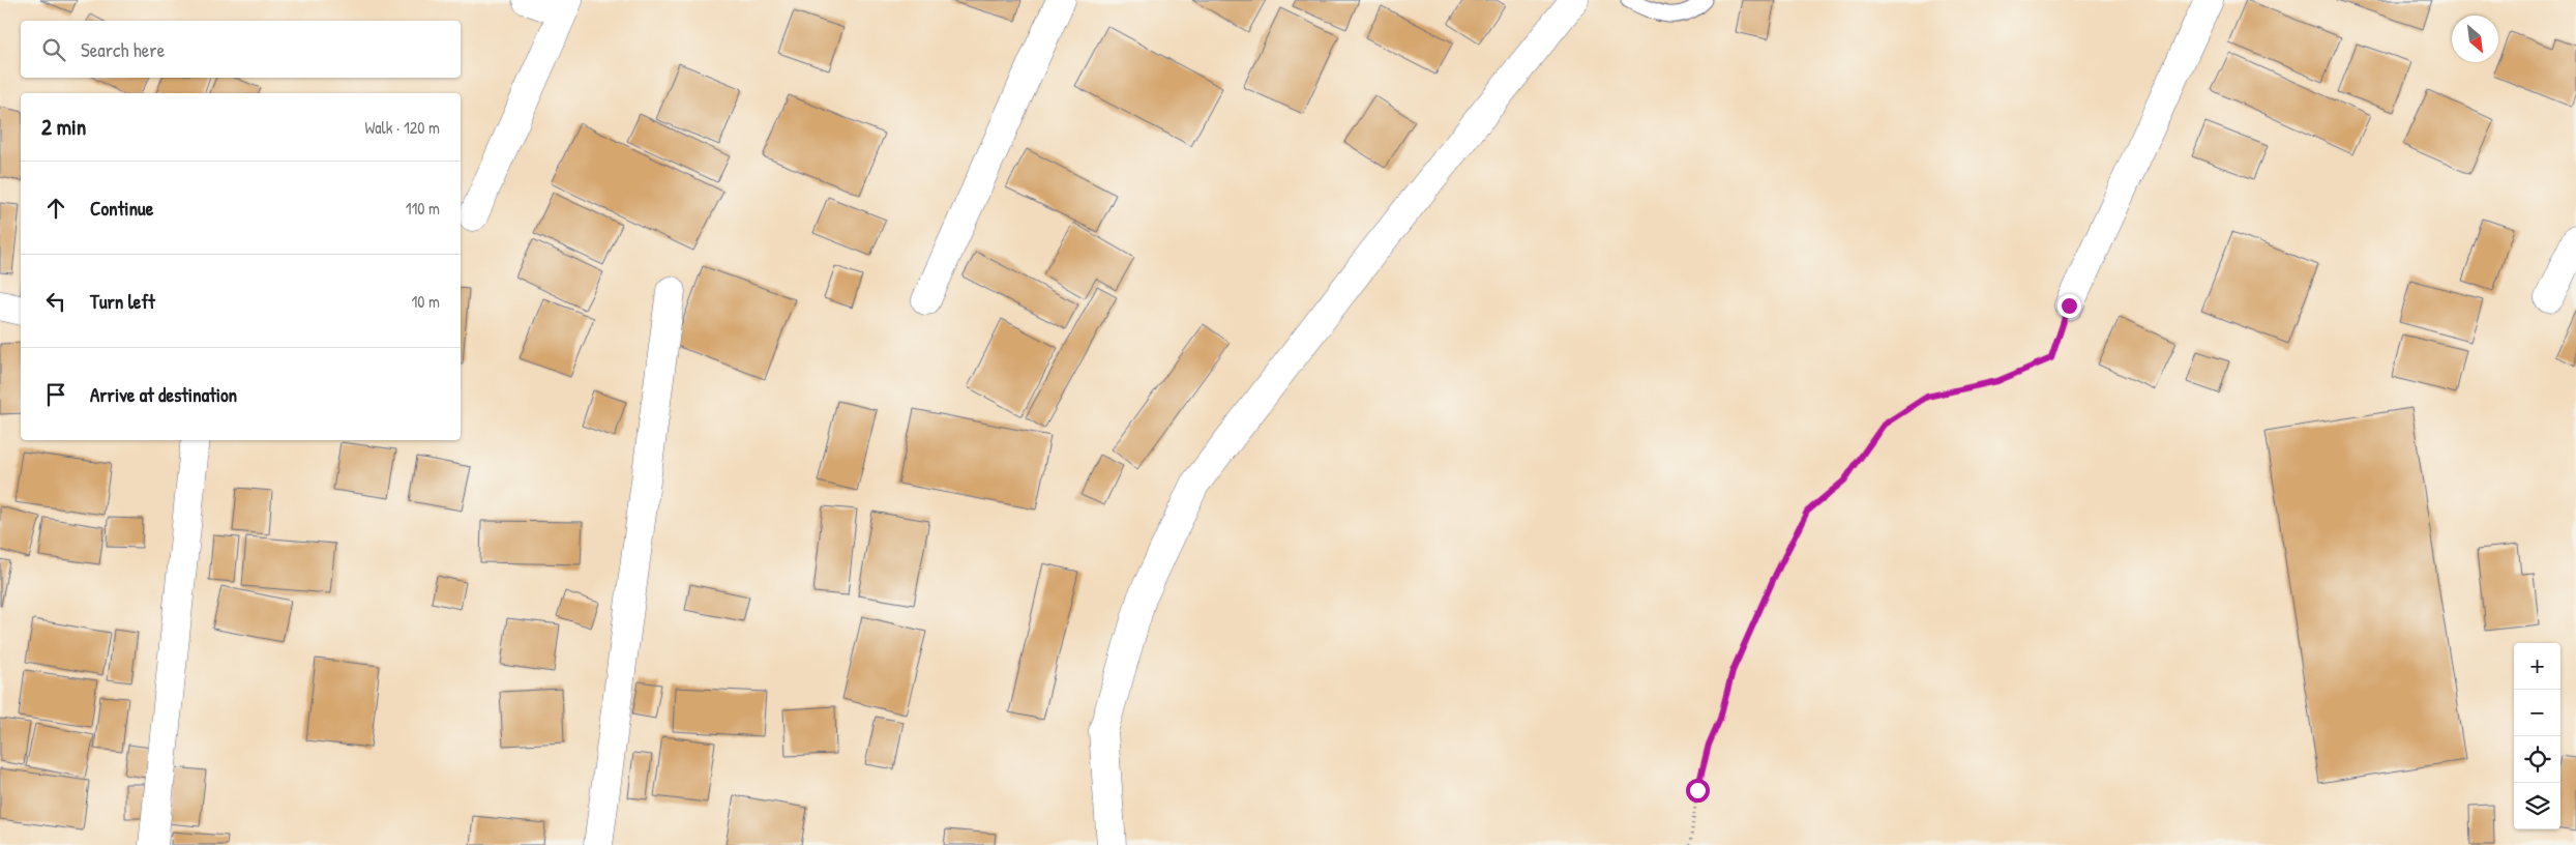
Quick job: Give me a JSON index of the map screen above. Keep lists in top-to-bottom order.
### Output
{
  "north": "bottom right",
  "page": {
    "search": "Search here",
    "heading": ["2 min", "Walk · 120 m"],
    "list": [
      ["Continue", "110 m"],
      ["Turn left", "10 m"],
      "Arrive at destination"
    ],
    "map_buttons": ["+", "−"]
  }
}
